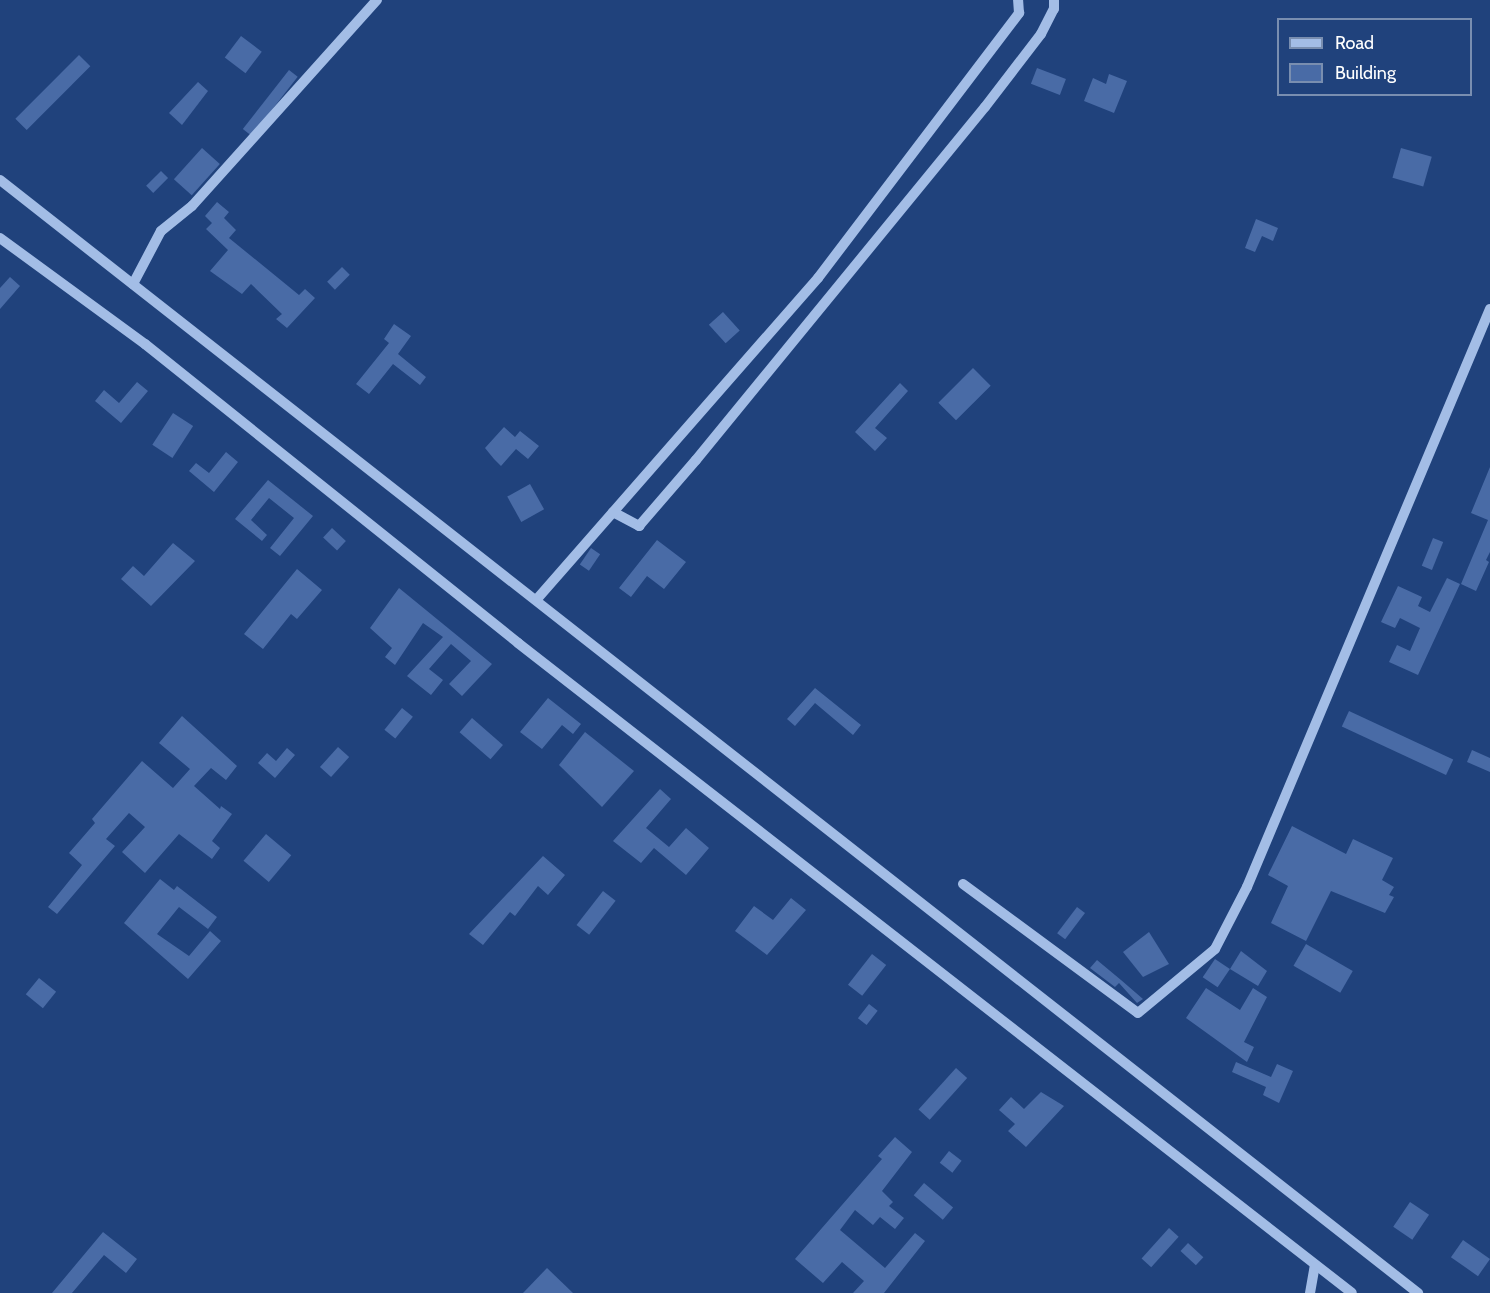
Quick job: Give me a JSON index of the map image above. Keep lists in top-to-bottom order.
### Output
{
  "legend": ["Road", "Building"]
}
